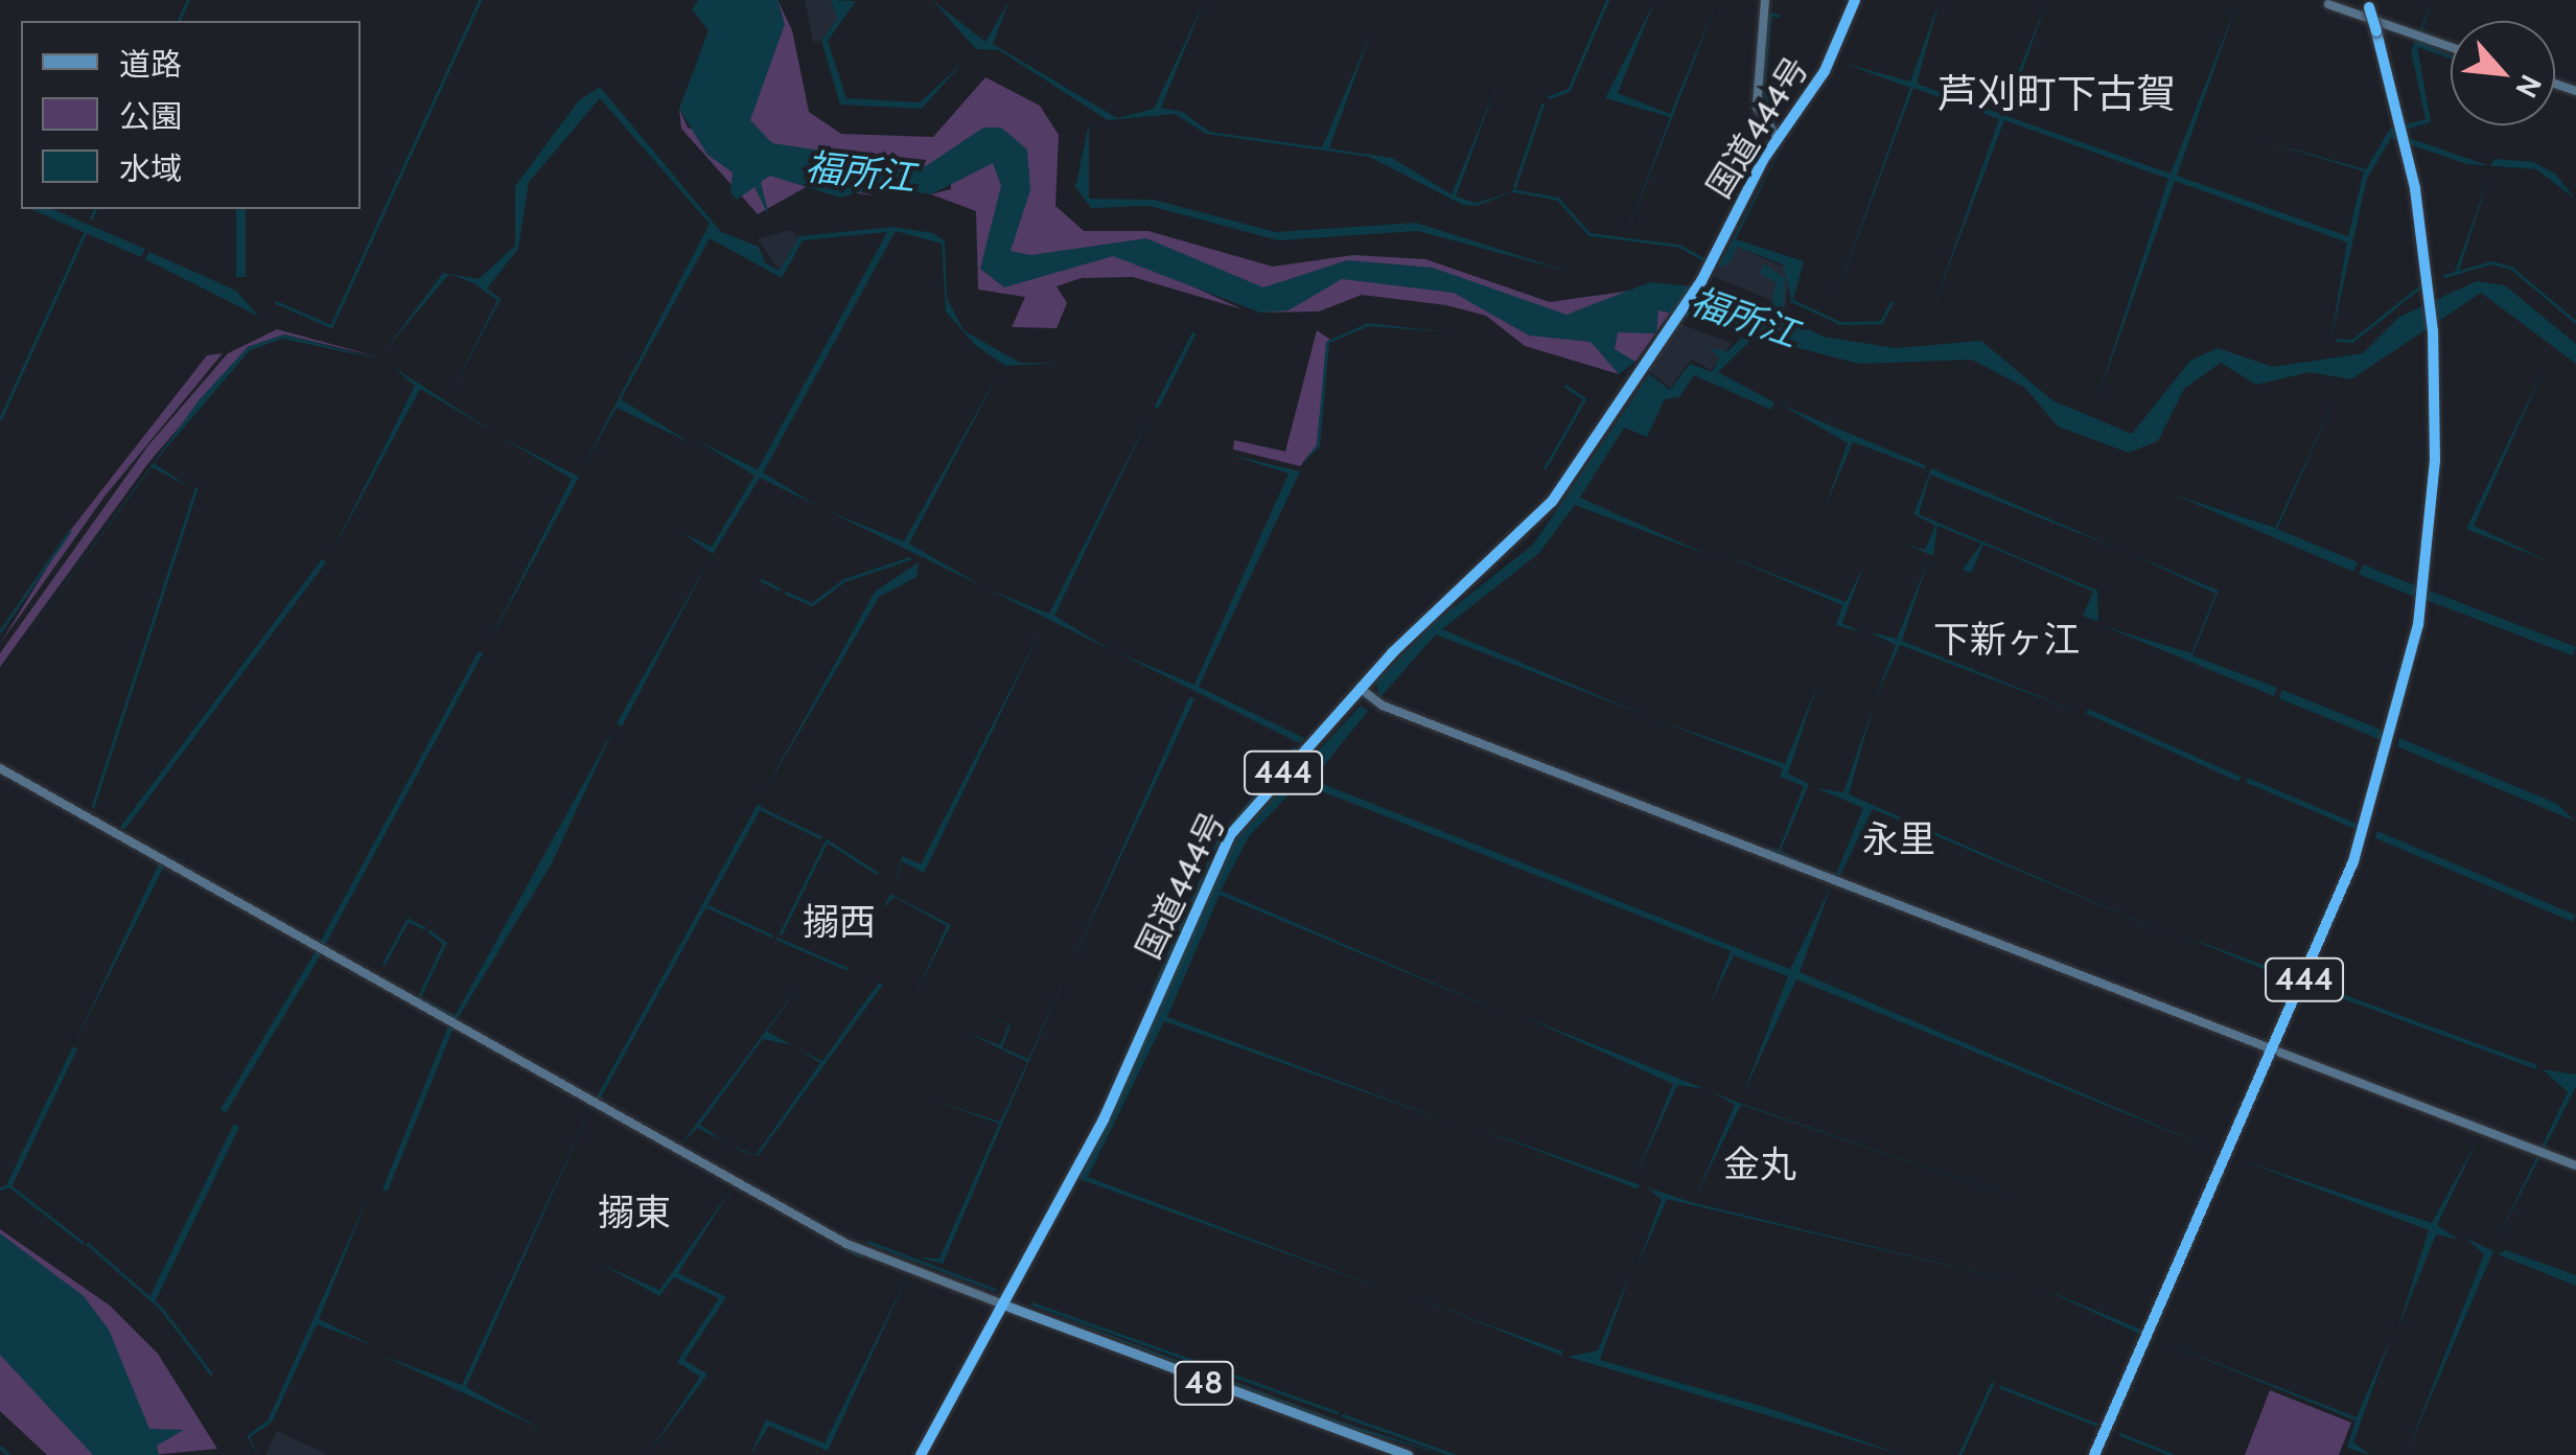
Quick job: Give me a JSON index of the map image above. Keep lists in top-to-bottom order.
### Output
{
  "streets": {
    "highway": ["国道444号", "444"],
    "main road": ["48"]
  },
  "crossings": [
    ["国道444号", "48"]
  ],
  "districts": [
    "芦刈町下古賀",
    "下新ヶ江",
    "永里",
    "搦西",
    "金丸",
    "搦東"
  ],
  "water": ["福所江"],
  "legend": ["道路", "公園", "水域"],
  "north": "bottom right"
}
